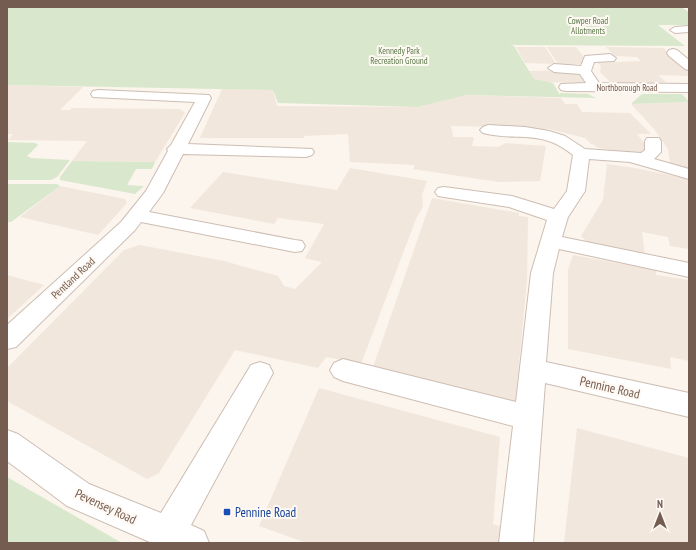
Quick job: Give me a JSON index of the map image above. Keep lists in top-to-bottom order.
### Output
{
  "streets": {
    "street": [
      "Northborough Road",
      "Pentland Road",
      "Pennine Road",
      "Pevensey Road"
    ]
  },
  "parks": ["Cowper Road Allotments", "Kennedy Park Recreation Ground"],
  "places": {
    "transit": ["Pennine Road"]
  },
  "north": "top"
}
